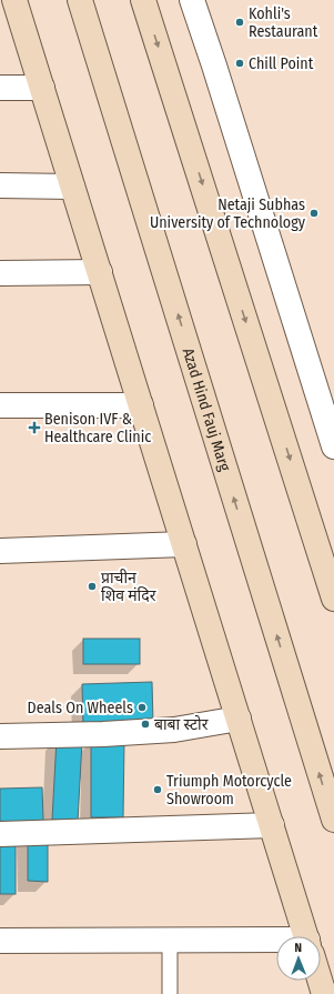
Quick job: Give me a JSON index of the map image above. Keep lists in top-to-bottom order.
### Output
{
  "streets": {
    "main road": ["Azad Hind Fauj Marg"]
  },
  "places": {
    "other": [
      "Kohli's Restaurant",
      "Chill Point",
      "Netaji Subhas University of Technology",
      "प्राचीन शिव मंदिर",
      "Deals On Wheels",
      "बाबा स्टोर",
      "Triumph Motorcycle Showroom"
    ],
    "health": ["Benison IVF & Healthcare Clinic"]
  },
  "north": "top"
}
